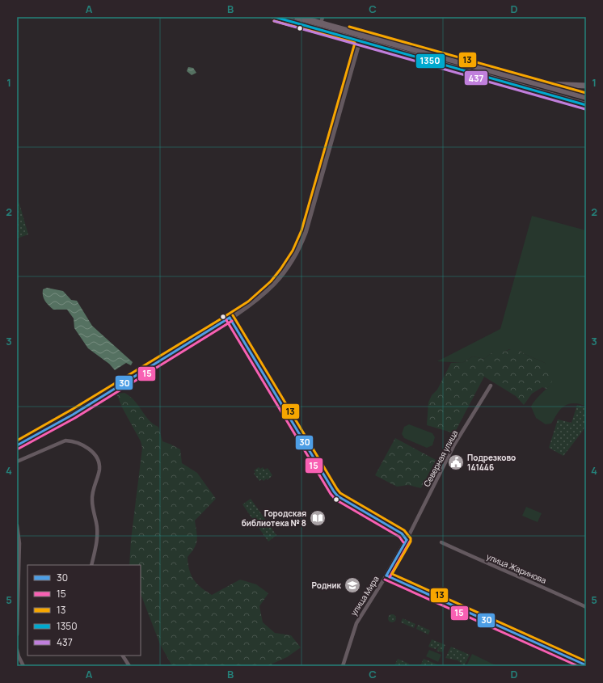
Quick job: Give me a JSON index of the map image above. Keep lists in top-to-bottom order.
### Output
{
  "streets": {
    "street": ["Северная улица", "улица Жаринова", "улица Мира"]
  },
  "crossings": [
    ["Северная улица", "улица Мира"]
  ],
  "places": {
    "public building": ["Подрезково 141446"],
    "library": ["Городская библиотека № 8"],
    "school or university": ["Родник"]
  },
  "lines": [
    "transit line 1350",
    "transit line 13",
    "transit line 437",
    "transit line 30",
    "transit line 15"
  ],
  "legend": [
    "30",
    "15",
    "13",
    "1350",
    "437"
  ],
  "grid": {
    "columns": [
      "A",
      "B",
      "C",
      "D"
    ],
    "rows": [
      "1",
      "2",
      "3",
      "4",
      "5"
    ]
  }
}
